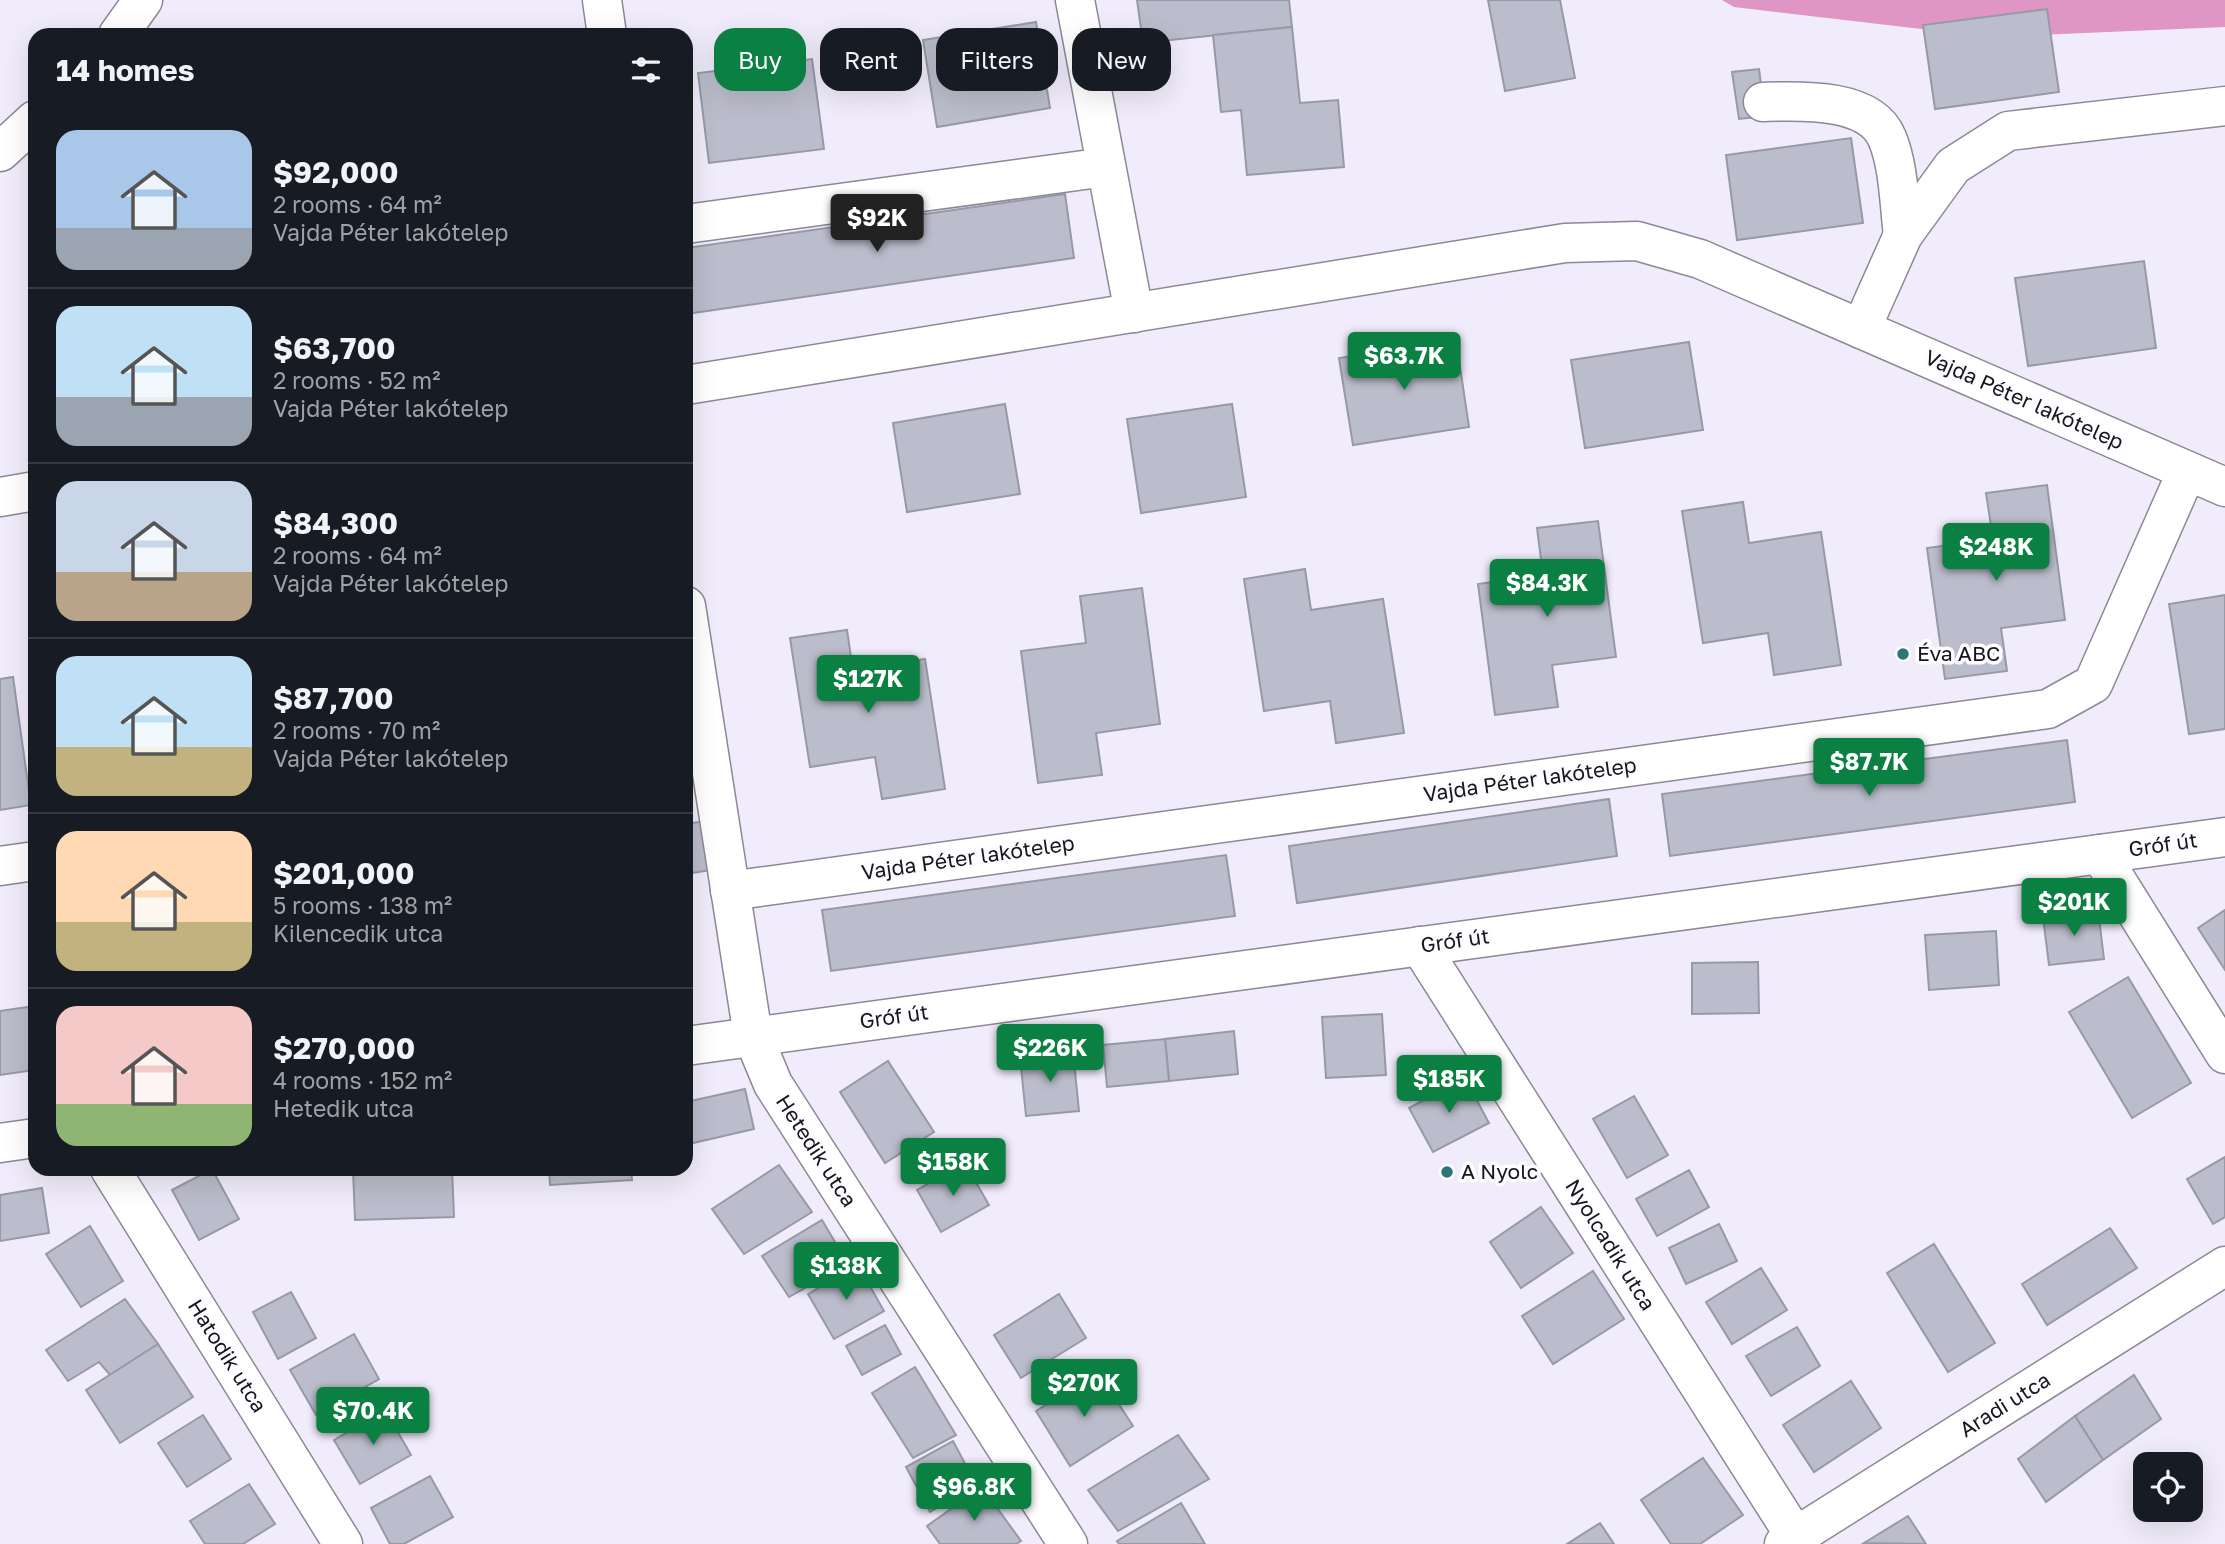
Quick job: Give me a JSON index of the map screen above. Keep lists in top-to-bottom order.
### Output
{
  "streets": {
    "street": [
      "Vajda Péter lakótelep",
      "Gróf út",
      "Hetedik utca",
      "Nyolcadik utca",
      "Hatodik utca",
      "Aradi utca"
    ]
  },
  "crossings": [
    ["Gróf út", "Hetedik utca"],
    ["Gróf út", "Nyolcadik utca"],
    ["Nyolcadik utca", "Aradi utca"]
  ],
  "places": ["Éva ABC", "A Nyolc"],
  "page": {
    "chip": [
      "Buy",
      "Rent",
      "Filters",
      "New"
    ],
    "heading": "14 homes",
    "list": [
      {
        "name": "$92,000",
        "note": "2 rooms · 64 m² · Vajda Péter lakótelep"
      },
      {
        "name": "$63,700",
        "note": "2 rooms · 52 m² · Vajda Péter lakótelep"
      },
      {
        "name": "$84,300",
        "note": "2 rooms · 64 m² · Vajda Péter lakótelep"
      },
      {
        "name": "$87,700",
        "note": "2 rooms · 70 m² · Vajda Péter lakótelep"
      },
      {
        "name": "$201,000",
        "note": "5 rooms · 138 m² · Kilencedik utca"
      },
      {
        "name": "$270,000",
        "note": "4 rooms · 152 m² · Hetedik utca"
      }
    ],
    "price": [
      "$92K",
      "$63.7K",
      "$248K",
      "$84.3K",
      "$127K",
      "$87.7K",
      "$201K",
      "$226K",
      "$185K",
      "$158K",
      "$138K",
      "$270K",
      "$70.4K",
      "$96.8K"
    ]
  }
}
